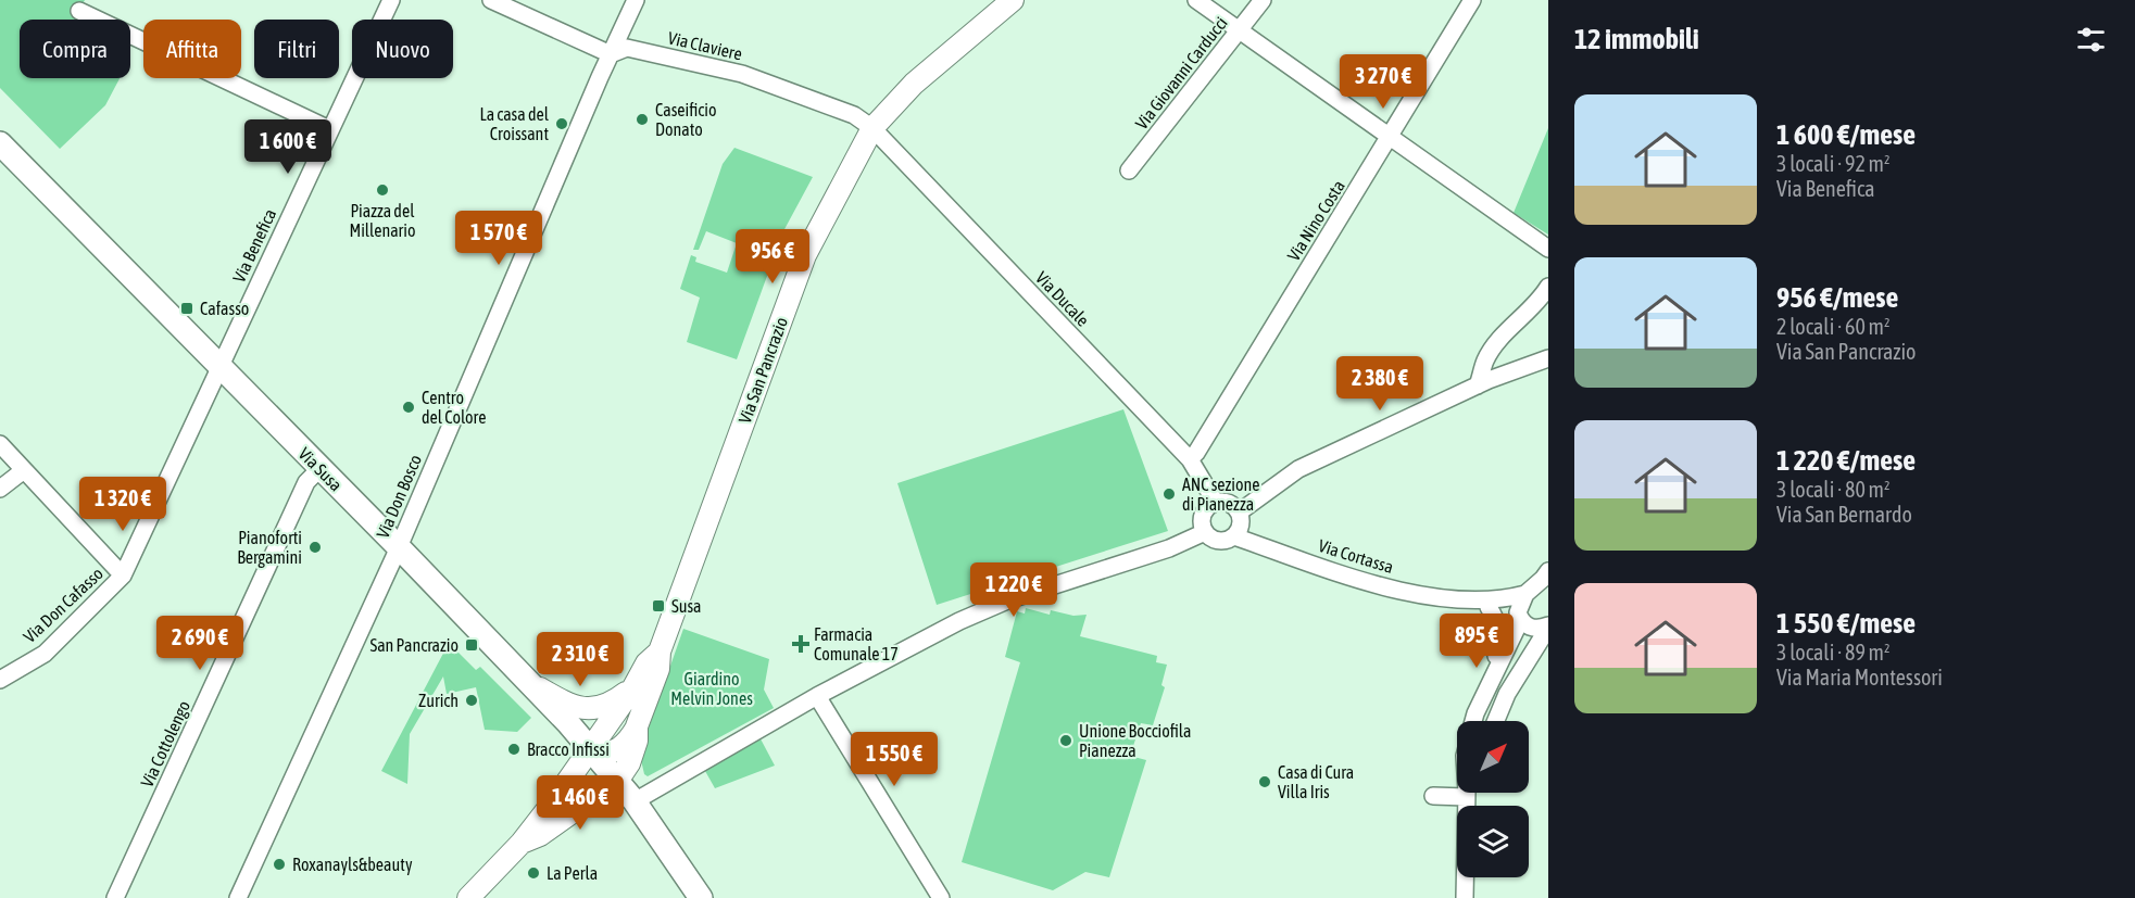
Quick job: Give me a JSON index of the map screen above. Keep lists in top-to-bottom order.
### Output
{
  "streets": {
    "main road": ["Via Susa"],
    "street": [
      "Via Claviere",
      "Via Giovanni Carducci",
      "Via Nino Costa",
      "Via Benefica",
      "Via Ducale",
      "Via San Pancrazio",
      "Via Don Bosco",
      "Via Cortassa",
      "Via Don Cafasso",
      "Via Cottolengo"
    ]
  },
  "crossings": [
    ["Via Claviere", "Via Ducale"],
    ["Via Claviere", "Via San Pancrazio"],
    ["Via Claviere", "Via Don Bosco"],
    ["Via Nino Costa", "Via Ducale"],
    ["Via Benefica", "Via Susa"],
    ["Via Benefica", "Via Don Cafasso"],
    ["Via Ducale", "Via San Pancrazio"],
    ["Via Ducale", "Via Cortassa"],
    ["Via Susa", "Via Don Bosco"],
    ["Via Susa", "Via Don Cafasso"],
    ["Via Susa", "Via Cottolengo"]
  ],
  "parks": ["Giardino Melvin Jones"],
  "places": {
    "other": [
      "Caseificio Donato",
      "La casa del Croissant",
      "Piazza del Millenario",
      "Centro del Colore",
      "ANC sezione di Pianezza",
      "Pianoforti Bergamini",
      "Zurich",
      "Unione Bocciofila Pianezza",
      "Bracco Infissi",
      "Casa di Cura Villa Iris",
      "Roxanayls&beauty",
      "La Perla"
    ],
    "transit": ["Cafasso", "Susa", "San Pancrazio"],
    "health": ["Farmacia Comunale 17"]
  },
  "north": "top right",
  "page": {
    "heading": "12 immobili",
    "chip": [
      "Compra",
      "Affitta",
      "Filtri",
      "Nuovo"
    ],
    "price": [
      "3 270 €",
      "1 600 €",
      "1 570 €",
      "956 €",
      "2 380 €",
      "1 320 €",
      "1 220 €",
      "895 €",
      "2 690 €",
      "2 310 €",
      "1 550 €",
      "1 460 €"
    ],
    "list": [
      {
        "name": "1 600 €/mese",
        "note": "3 locali · 92 m² · Via Benefica"
      },
      {
        "name": "956 €/mese",
        "note": "2 locali · 60 m² · Via San Pancrazio"
      },
      {
        "name": "1 220 €/mese",
        "note": "3 locali · 80 m² · Via San Bernardo"
      },
      {
        "name": "1 550 €/mese",
        "note": "3 locali · 89 m² · Via Maria Montessori"
      }
    ]
  }
}
